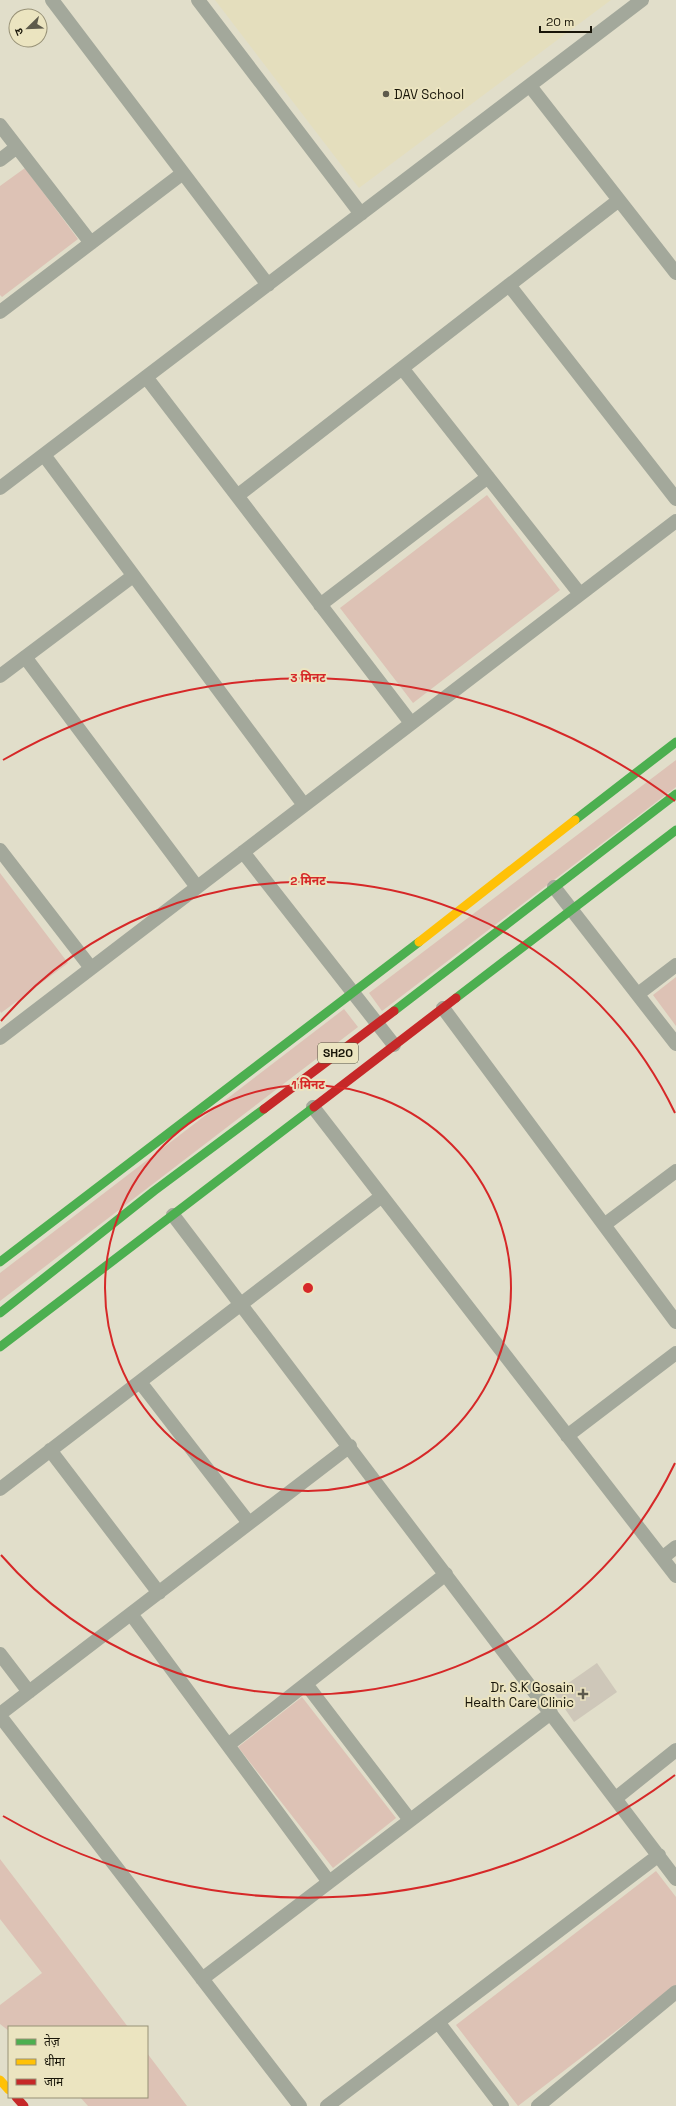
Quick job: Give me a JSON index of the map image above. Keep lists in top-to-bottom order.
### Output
{
  "streets": {
    "main road": ["SH20"]
  },
  "places": {
    "other": ["DAV School"],
    "health": ["Dr. S.K Gosain Health Care Clinic"]
  },
  "legend": ["तेज़", "धीमा", "जाम"],
  "scale_bar": "20 m",
  "north": "bottom left",
  "rings": ["3 मिनट", "2 मिनट", "1 मिनट"]
}
